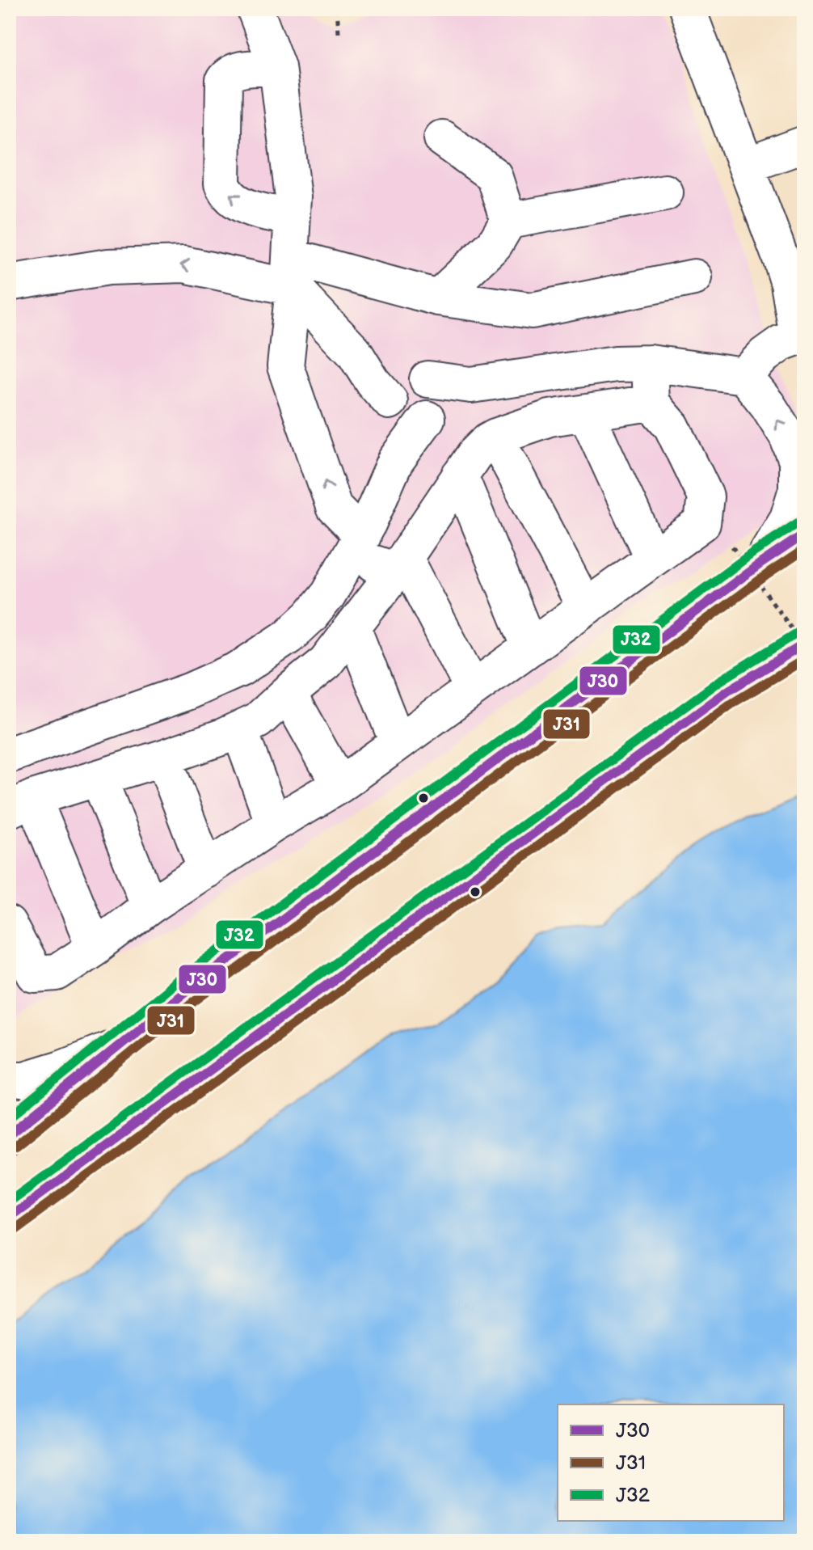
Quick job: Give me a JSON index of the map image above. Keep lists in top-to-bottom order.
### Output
{
  "lines": ["transit line J32", "transit line J30", "transit line J31"],
  "legend": ["J30", "J31", "J32"]
}
